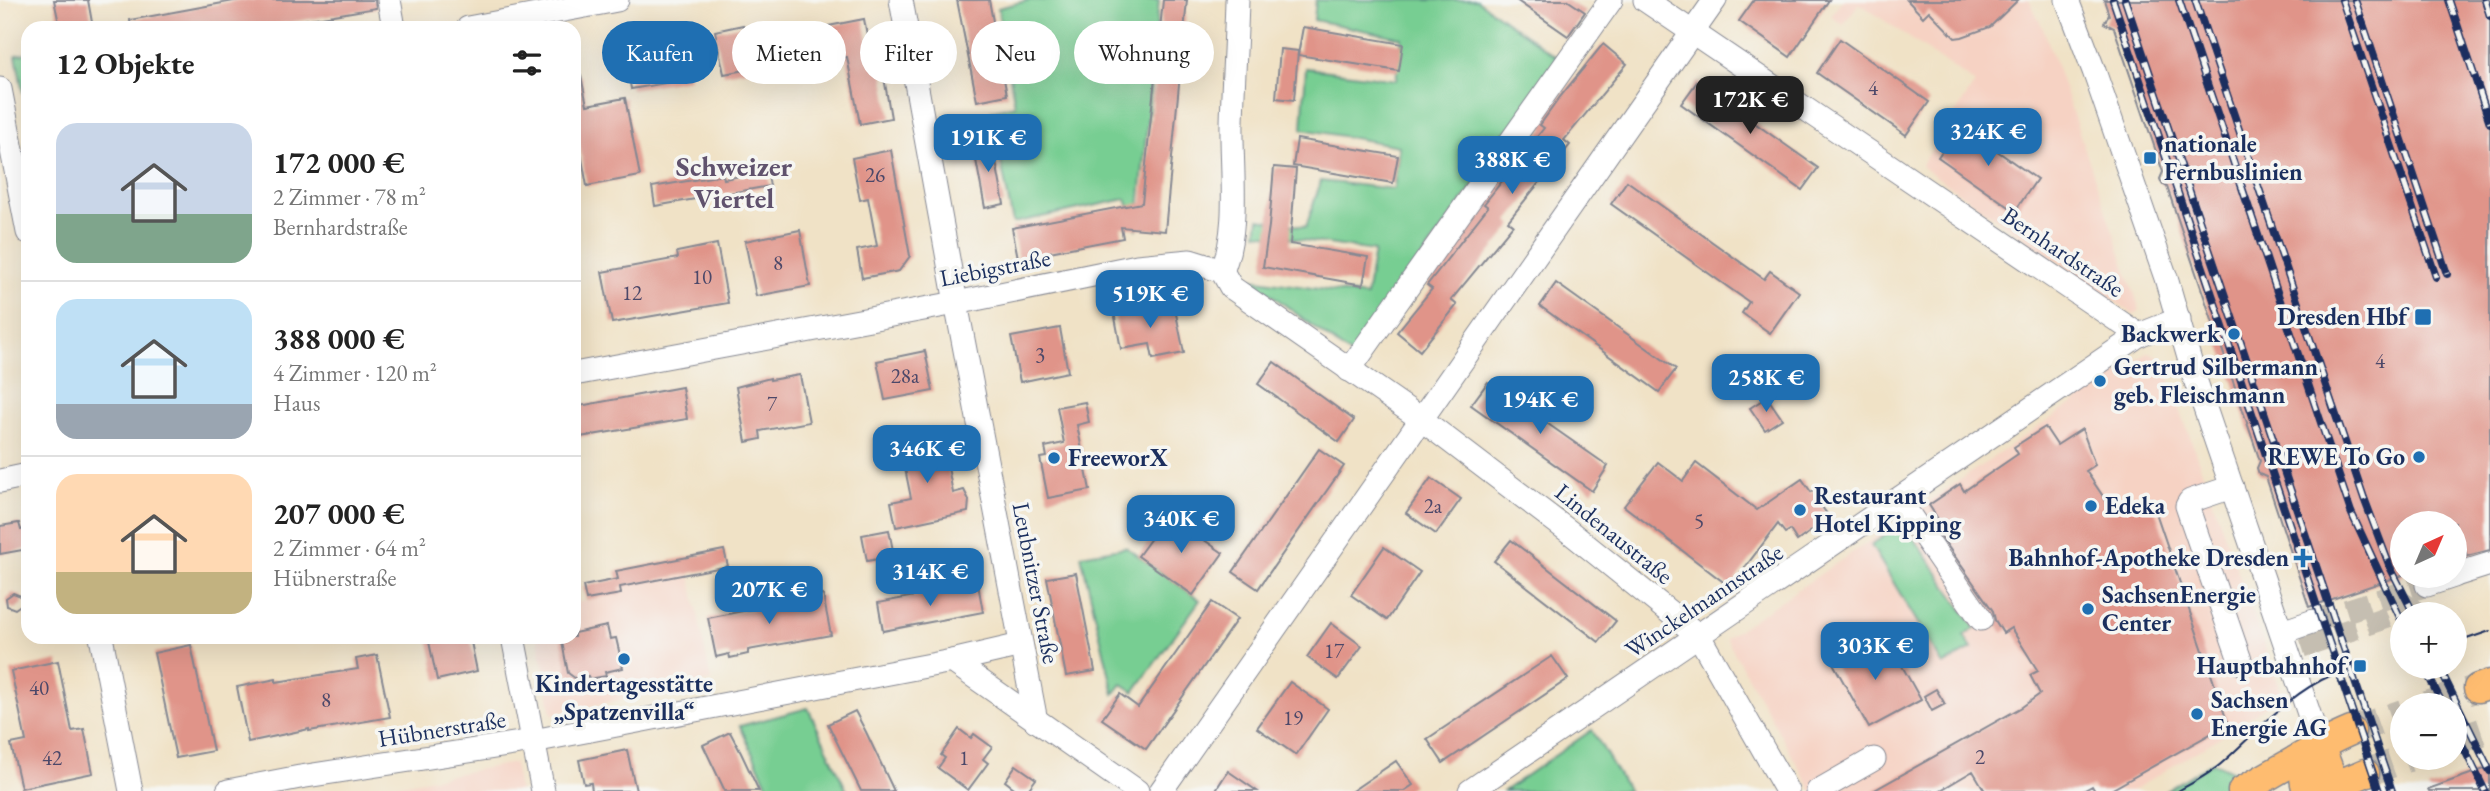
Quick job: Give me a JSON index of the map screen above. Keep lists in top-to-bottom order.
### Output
{
  "streets": {
    "street": [
      "Bernhardstraße",
      "Liebigstraße",
      "Lindenaustraße",
      "Leubnitzer Straße",
      "Winckelmannstraße",
      "Hübnerstraße"
    ]
  },
  "crossings": [
    ["Bernhardstraße", "Winckelmannstraße"],
    ["Liebigstraße", "Leubnitzer Straße"],
    ["Lindenaustraße", "Winckelmannstraße"],
    ["Leubnitzer Straße", "Hübnerstraße"]
  ],
  "districts": ["Schweizer Viertel"],
  "places": {
    "transit": ["nationale Fernbuslinien", "Dresden Hbf", "Hauptbahnhof"],
    "other": [
      "Backwerk",
      "Gertrud Silbermann geb. Fleischmann",
      "REWE To Go",
      "FreeworX",
      "Edeka",
      "Restaurant Hotel Kipping",
      "SachsenEnergie Center",
      "Kindertagesstätte „Spatzenvilla“",
      "Sachsen Energie AG"
    ],
    "health": ["Bahnhof-Apotheke Dresden"]
  },
  "house_numbers": [
    "4",
    "26",
    "8",
    "10",
    "12",
    "3",
    "4",
    "28a",
    "7",
    "2a",
    "5",
    "17",
    "40",
    "8",
    "19",
    "2",
    "42",
    "1"
  ],
  "north": "top right",
  "page": {
    "chip": [
      "Kaufen",
      "Mieten",
      "Filter",
      "Neu",
      "Wohnung"
    ],
    "heading": "12 Objekte",
    "price": [
      "172K €",
      "324K €",
      "191K €",
      "388K €",
      "519K €",
      "258K €",
      "194K €",
      "346K €",
      "340K €",
      "314K €",
      "207K €",
      "303K €"
    ],
    "list": [
      {
        "name": "172 000 €",
        "note": "2 Zimmer · 78 m² · Bernhardstraße"
      },
      {
        "name": "388 000 €",
        "note": "4 Zimmer · 120 m² · Haus"
      },
      {
        "name": "207 000 €",
        "note": "2 Zimmer · 64 m² · Hübnerstraße"
      }
    ],
    "map_buttons": ["+", "−"]
  }
}
